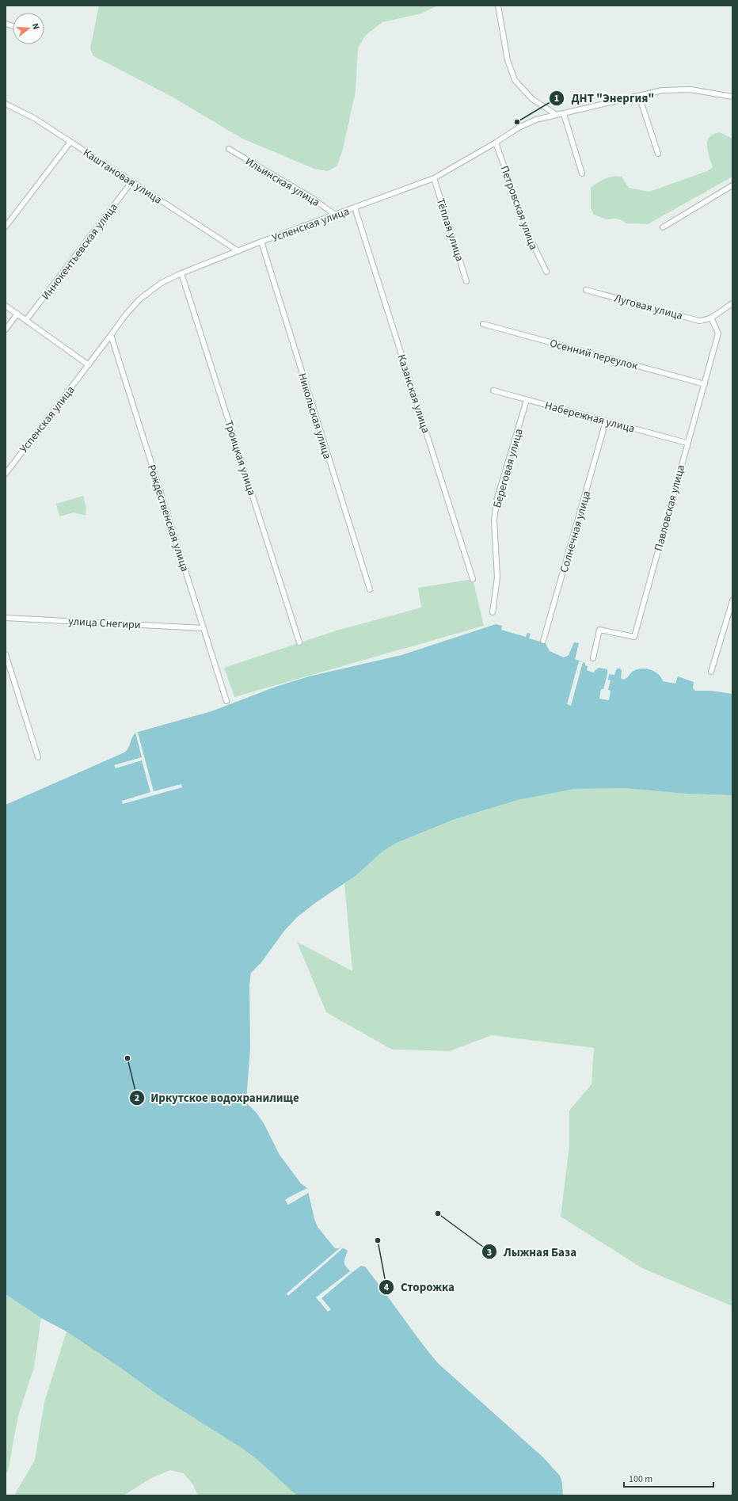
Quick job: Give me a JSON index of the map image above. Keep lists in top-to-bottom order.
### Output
{
  "streets": {
    "street": [
      "Каштановая улица",
      "Ильинская улица",
      "Петровская улица",
      "Успенская улица",
      "Тёплая улица",
      "Иннокентьевская улица",
      "Луговая улица",
      "Осенний переулок",
      "Казанская улица",
      "Никольская улица",
      "Набережная улица",
      "Троицкая улица",
      "Береговая улица",
      "Павловская улица",
      "Рождественская улица",
      "Солнечная улица",
      "улица Снегири"
    ]
  },
  "crossings": [
    ["Каштановая улица", "Успенская улица"],
    ["Каштановая улица", "Иннокентьевская улица"],
    ["Ильинская улица", "Успенская улица"],
    ["Петровская улица", "Успенская улица"],
    ["Успенская улица", "Тёплая улица"],
    ["Успенская улица", "Казанская улица"],
    ["Успенская улица", "Никольская улица"],
    ["Успенская улица", "Троицкая улица"],
    ["Успенская улица", "Рождественская улица"],
    ["Луговая улица", "Павловская улица"],
    ["Осенний переулок", "Павловская улица"],
    ["Набережная улица", "Береговая улица"],
    ["Набережная улица", "Павловская улица"],
    ["Набережная улица", "Солнечная улица"],
    ["Рождественская улица", "улица Снегири"]
  ],
  "places": [
    "ДНТ \"Энергия\"",
    "Иркутское водохранилище",
    "Лыжная База",
    "Сторожка"
  ],
  "scale_bar": "100 m",
  "north": "right"
}
